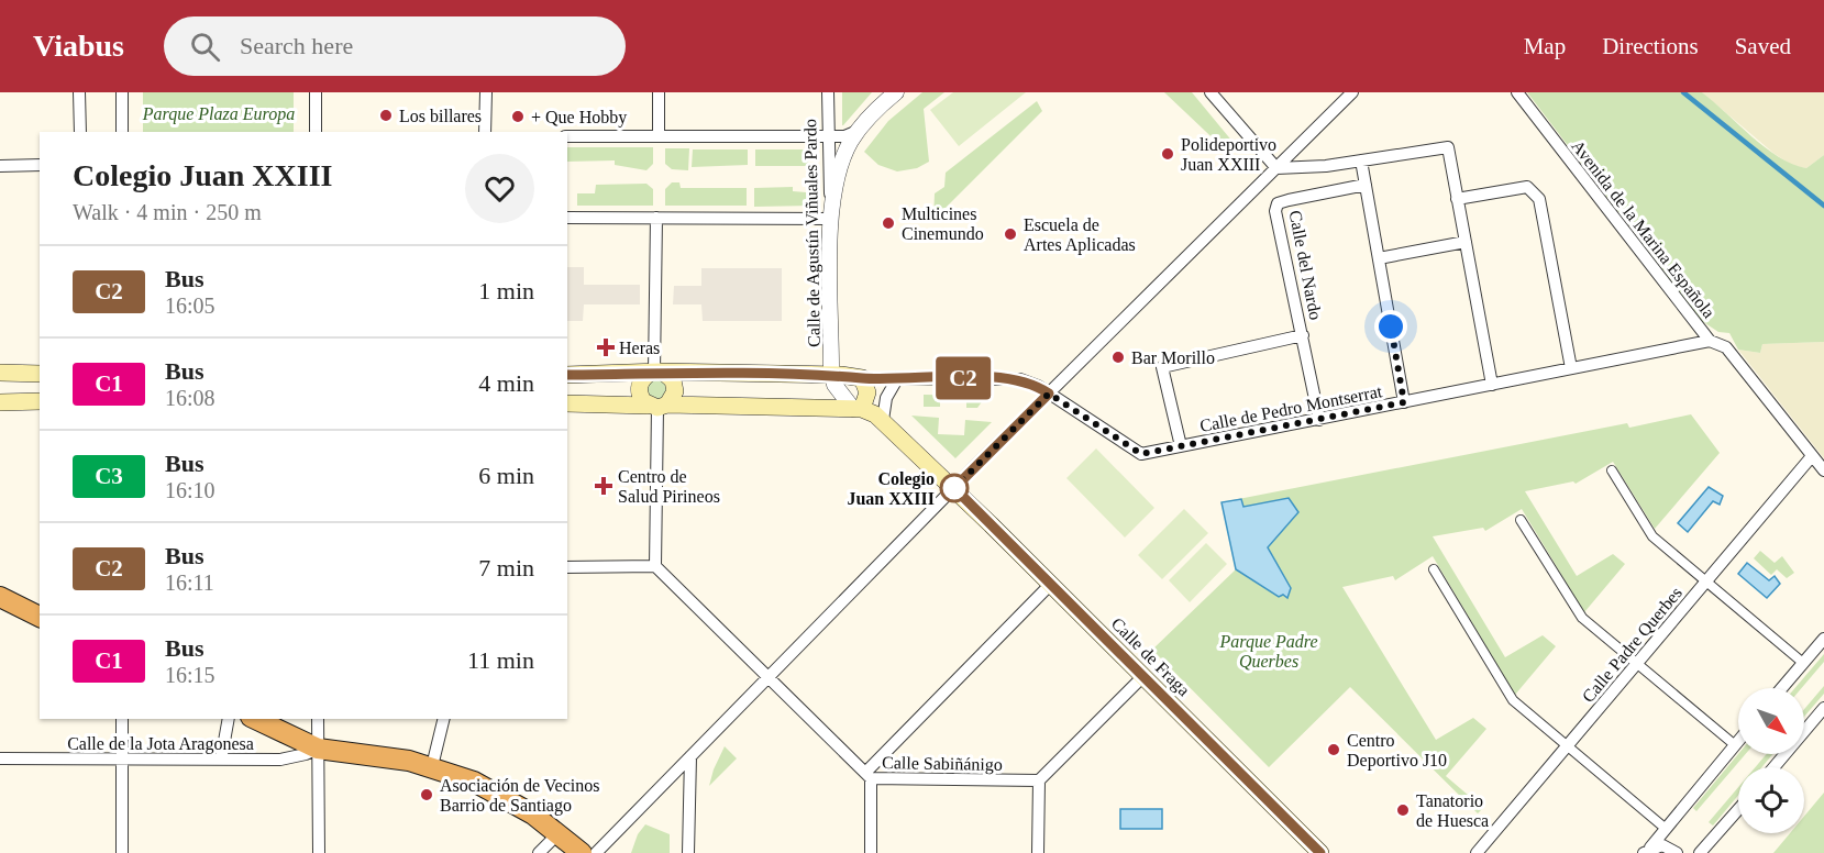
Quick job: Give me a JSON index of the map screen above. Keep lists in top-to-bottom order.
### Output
{
  "streets": {
    "main road": ["Calle de Fraga"],
    "street": [
      "Avenida de la Marina Española",
      "Calle de Agustín Viñuales Pardo",
      "Calle del Nardo",
      "Calle de Pedro Montserrat",
      "Calle Padre Querbes",
      "Calle de la Jota Aragonesa",
      "Calle Sabiñánigo"
    ]
  },
  "crossings": [
    ["Avenida de la Marina Española", "Calle de Pedro Montserrat"],
    ["Avenida de la Marina Española", "Calle Padre Querbes"],
    ["Calle del Nardo", "Calle de Pedro Montserrat"]
  ],
  "parks": ["Parque Plaza Europa", "Parque Padre Querbes"],
  "places": {
    "other": [
      "Los billares",
      "+ Que Hobby",
      "Polideportivo Juan XXIII",
      "Multicines Cinemundo",
      "Escuela de Artes Aplicadas",
      "Bar Morillo",
      "Colegio Juan XXIII",
      "Centro Deportivo J10",
      "Asociación de Vecinos Barrio de Santiago",
      "Tanatorio de Huesca"
    ],
    "health": ["Heras", "Centro de Salud Pirineos"]
  },
  "lines": ["bus line C2"],
  "north": "bottom right",
  "page": {
    "header": "Viabus",
    "search": "Search here",
    "nav": ["Map", "Directions", "Saved"],
    "on_map": "C2",
    "heading": ["Colegio Juan XXIII", "Walk · 4 min · 250 m"],
    "list": [
      {
        "mark": "C2",
        "name": "Bus",
        "note": "16:05",
        "value": "1 min"
      },
      {
        "mark": "C1",
        "name": "Bus",
        "note": "16:08",
        "value": "4 min"
      },
      {
        "mark": "C3",
        "name": "Bus",
        "note": "16:10",
        "value": "6 min"
      },
      {
        "mark": "C2",
        "name": "Bus",
        "note": "16:11",
        "value": "7 min"
      },
      {
        "mark": "C1",
        "name": "Bus",
        "note": "16:15",
        "value": "11 min"
      }
    ]
  }
}
